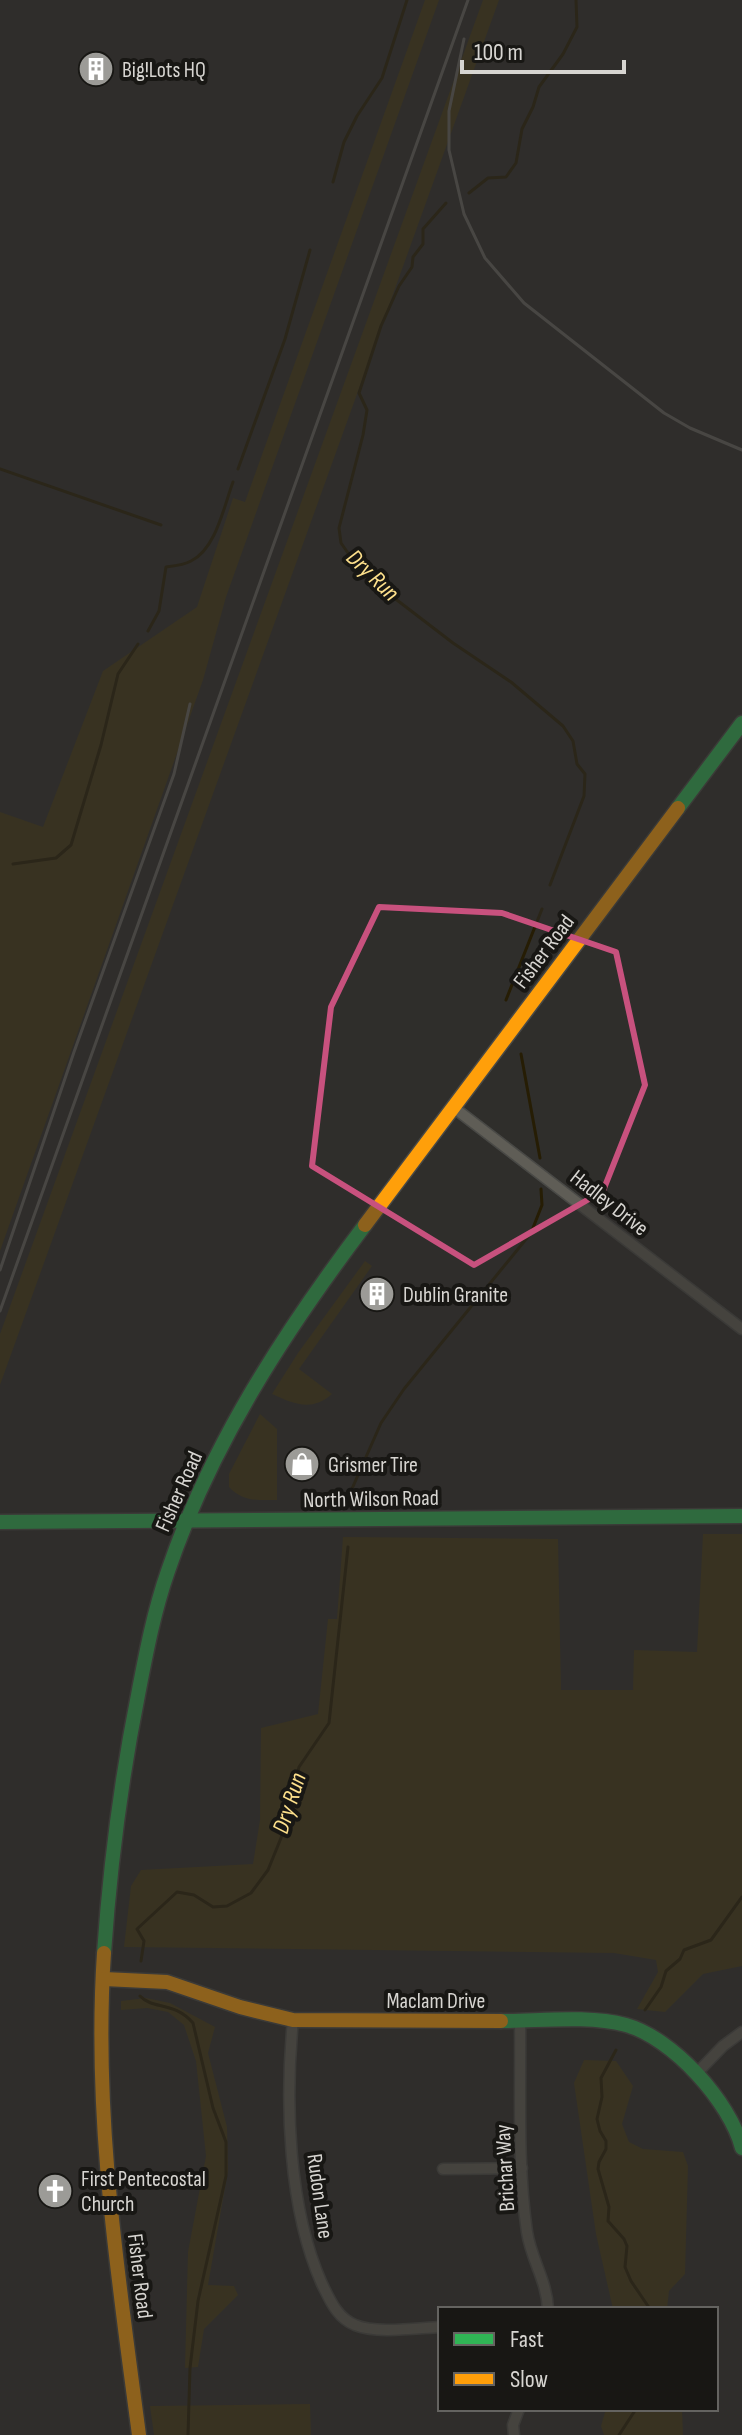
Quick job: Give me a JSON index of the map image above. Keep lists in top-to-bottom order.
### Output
{
  "streets": {
    "main road": ["Fisher Road", "North Wilson Road", "Maclam Drive"],
    "street": ["Hadley Drive", "Brichar Way", "Rudon Lane"]
  },
  "crossings": [
    ["Fisher Road", "Hadley Drive"],
    ["Fisher Road", "North Wilson Road"],
    ["Fisher Road", "Maclam Drive"],
    ["Maclam Drive", "Brichar Way"],
    ["Maclam Drive", "Rudon Lane"]
  ],
  "water": ["Dry Run"],
  "places": {
    "building": ["Big!Lots HQ", "Dublin Granite"],
    "shop": ["Grismer Tire"],
    "church": ["First Pentecostal Church"]
  },
  "legend": ["Fast", "Slow"],
  "scale_bar": "100 m"
}
